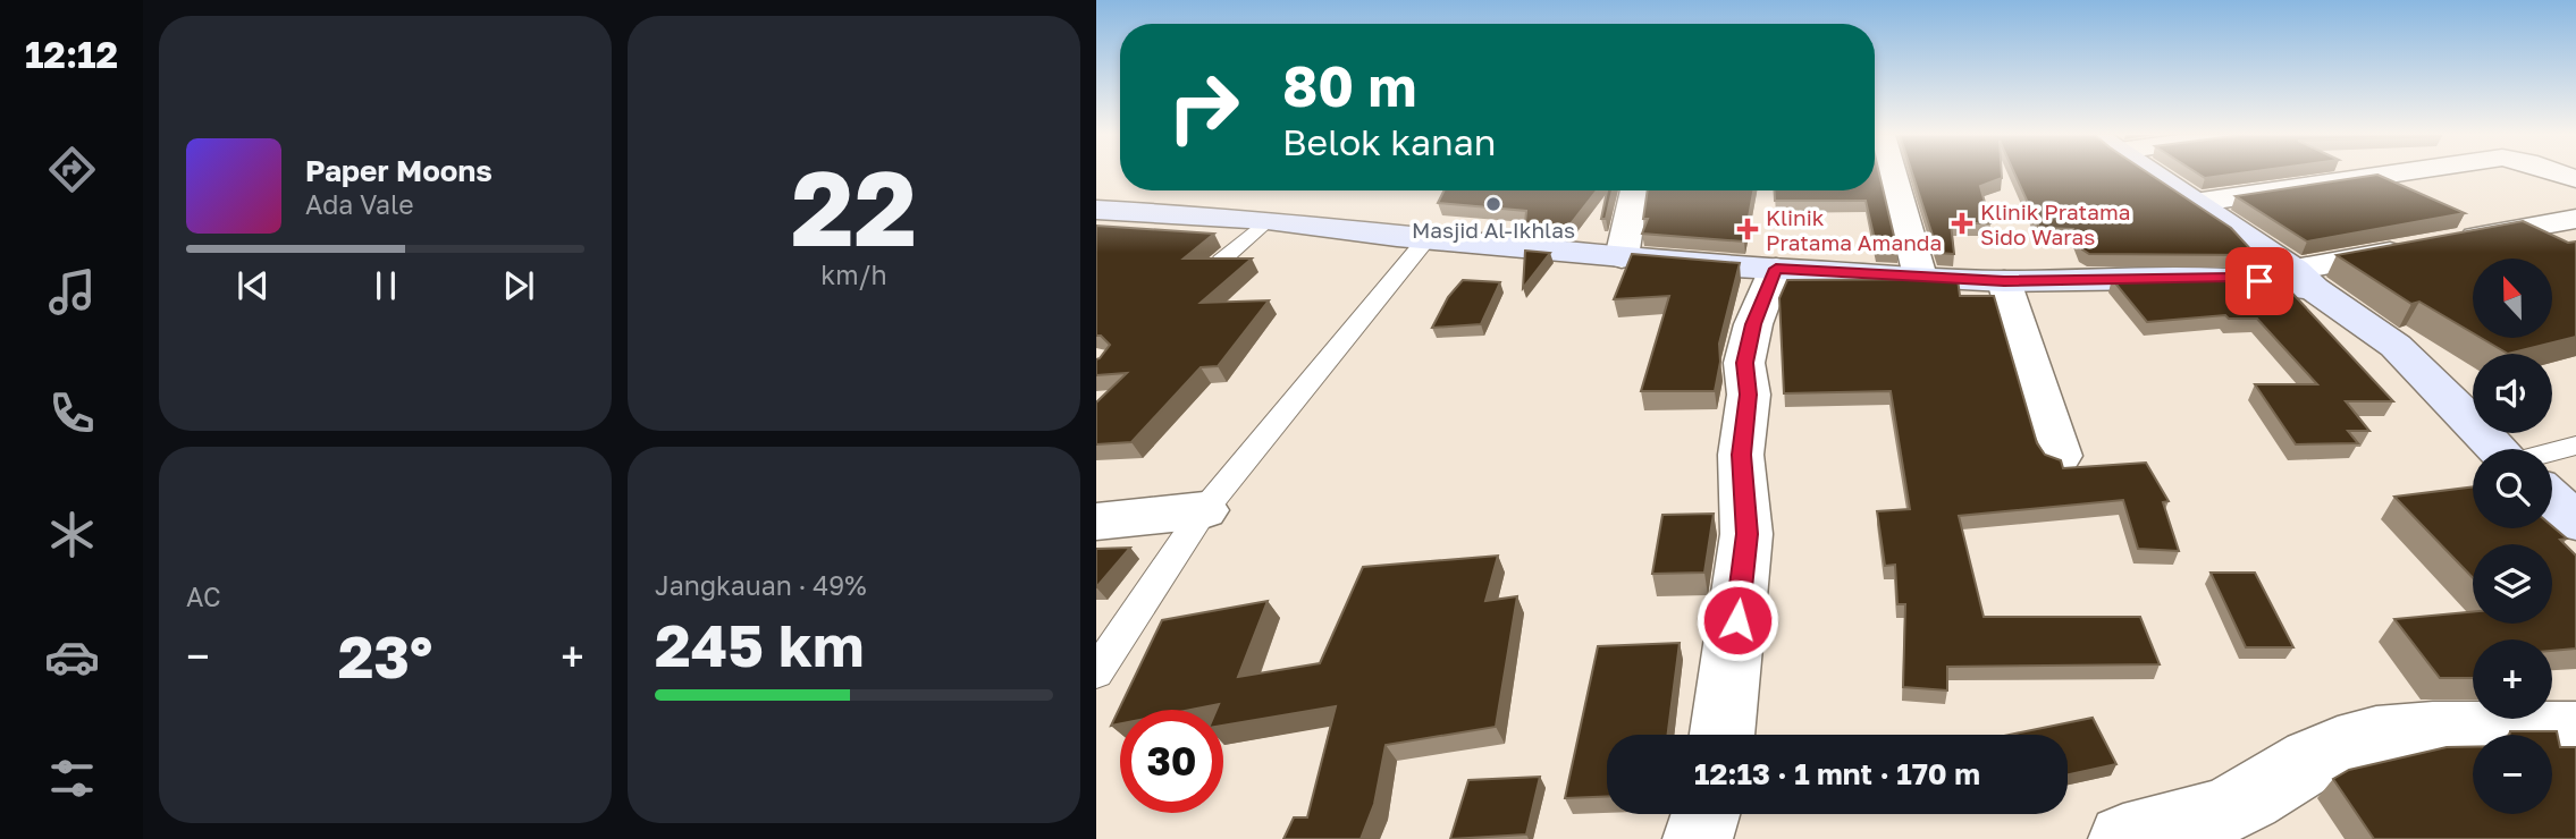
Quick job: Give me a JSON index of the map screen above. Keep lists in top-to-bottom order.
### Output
{
  "places": {
    "other": ["Masjid Al-Ikhlas"],
    "health": ["Klinik Pratama Sido Waras", "Klinik Pratama Amanda"]
  },
  "north": "top",
  "page": {
    "tabs": "12:12",
    "tile": [
      ["22", "km/h"],
      "AC",
      ["Jangkauan · 49%", "245 km"]
    ],
    "turn": ["80 m", "Belok kanan"],
    "song": ["Paper Moons", "Ada Vale"],
    "map_buttons": ["+", "−"],
    "heat": ["−", "23°", "+"],
    "limit": "30",
    "trip": "12:13 · 1 mnt · 170 m"
  }
}
